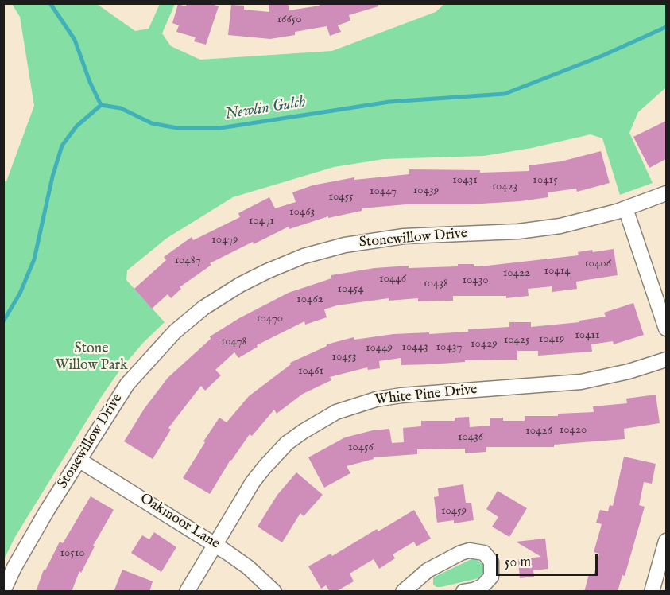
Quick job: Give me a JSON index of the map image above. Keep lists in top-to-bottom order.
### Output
{
  "streets": {
    "street": ["Stonewillow Drive", "White Pine Drive", "Oakmoor Lane"]
  },
  "crossings": [
    ["Stonewillow Drive", "Oakmoor Lane"],
    ["White Pine Drive", "Oakmoor Lane"]
  ],
  "water": ["Newlin Gulch"],
  "parks": ["Stone Willow Park"],
  "house_numbers": [
    "16650",
    "10431",
    "10415",
    "10423",
    "10439",
    "10447",
    "10455",
    "10463",
    "10471",
    "10479",
    "10487",
    "10406",
    "10414",
    "10422",
    "10446",
    "10430",
    "10438",
    "10454",
    "10462",
    "10470",
    "10411",
    "10419",
    "10425",
    "10478",
    "10429",
    "10443",
    "10437",
    "10449",
    "10453",
    "10461",
    "10420",
    "10426",
    "10436",
    "10456",
    "10459",
    "10510"
  ],
  "scale_bar": "50 m"
}
